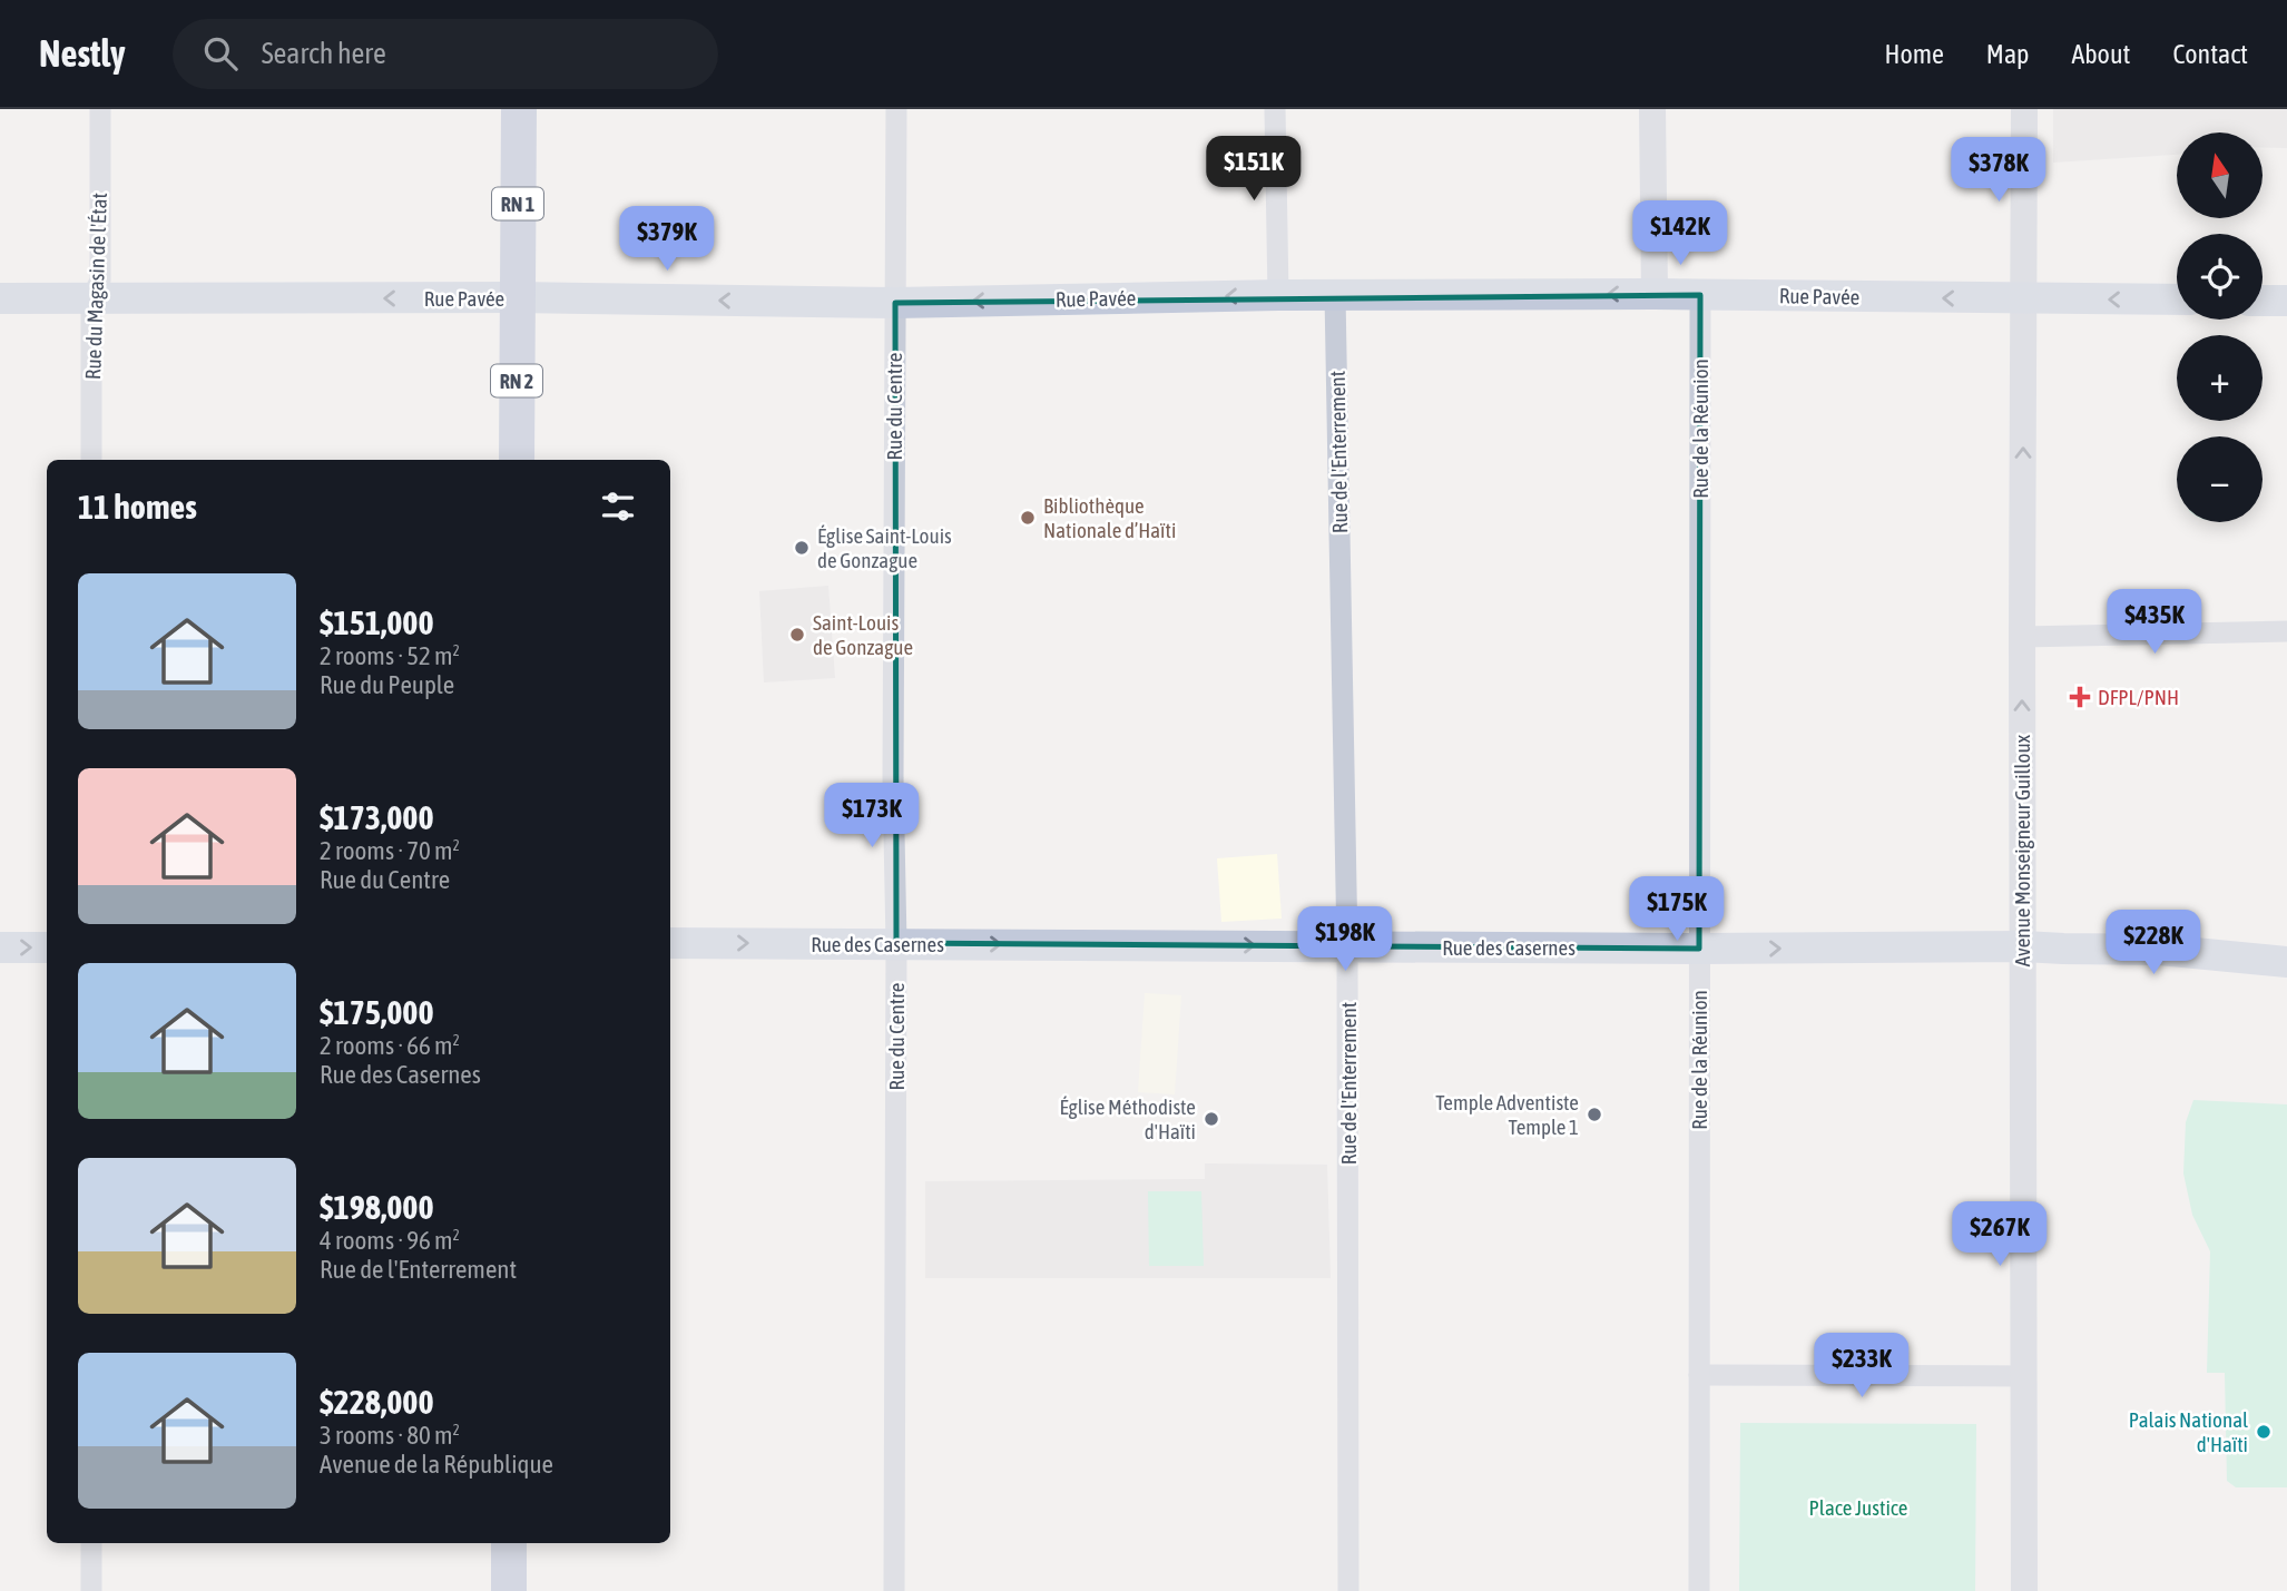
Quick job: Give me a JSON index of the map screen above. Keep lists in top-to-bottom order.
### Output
{
  "streets": {
    "main road": [
      "RN 1",
      "Rue Pavée",
      "RN 2",
      "Rue des Casernes"
    ],
    "street": [
      "Rue du Magasin de l'État",
      "Rue du Centre",
      "Rue de la Réunion",
      "Rue de l'Enterrement",
      "Avenue Monseigneur Guilloux"
    ]
  },
  "crossings": [
    ["RN 1", "Rue Pavée"],
    ["RN 1", "RN 2"],
    ["Rue du Magasin de l'État", "Rue Pavée"],
    ["Rue Pavée", "RN 2"],
    ["Rue Pavée", "Rue du Centre"],
    ["Rue Pavée", "Rue de la Réunion"],
    ["Rue Pavée", "Rue de l'Enterrement"],
    ["Rue Pavée", "Avenue Monseigneur Guilloux"],
    ["Rue du Centre", "Rue des Casernes"],
    ["Rue de la Réunion", "Rue des Casernes"],
    ["Rue de l'Enterrement", "Rue des Casernes"],
    ["Avenue Monseigneur Guilloux", "Rue des Casernes"]
  ],
  "one_way": ["Rue Pavée", "Avenue Monseigneur Guilloux", "Rue des Casernes"],
  "parks": ["Place Justice"],
  "places": {
    "other": [
      "Bibliothèque Nationale d’Haïti",
      "Église Saint-Louis de Gonzague",
      "Saint-Louis de Gonzague",
      "Temple Adventiste Temple 1",
      "Église Méthodiste d'Haïti",
      "Palais National d'Haïti"
    ],
    "health": ["DFPL/PNH"]
  },
  "north": "top",
  "page": {
    "header": "Nestly",
    "search": "Search here",
    "nav": [
      "Home",
      "Map",
      "About",
      "Contact"
    ],
    "map_buttons": ["+", "−"],
    "price": [
      "$151K",
      "$378K",
      "$142K",
      "$379K",
      "$435K",
      "$173K",
      "$175K",
      "$198K",
      "$228K",
      "$267K",
      "$233K"
    ],
    "heading": "11 homes",
    "list": [
      {
        "name": "$151,000",
        "note": "2 rooms · 52 m² · Rue du Peuple"
      },
      {
        "name": "$173,000",
        "note": "2 rooms · 70 m² · Rue du Centre"
      },
      {
        "name": "$175,000",
        "note": "2 rooms · 66 m² · Rue des Casernes"
      },
      {
        "name": "$198,000",
        "note": "4 rooms · 96 m² · Rue de l'Enterrement"
      },
      {
        "name": "$228,000",
        "note": "3 rooms · 80 m² · Avenue de la République"
      }
    ]
  }
}
